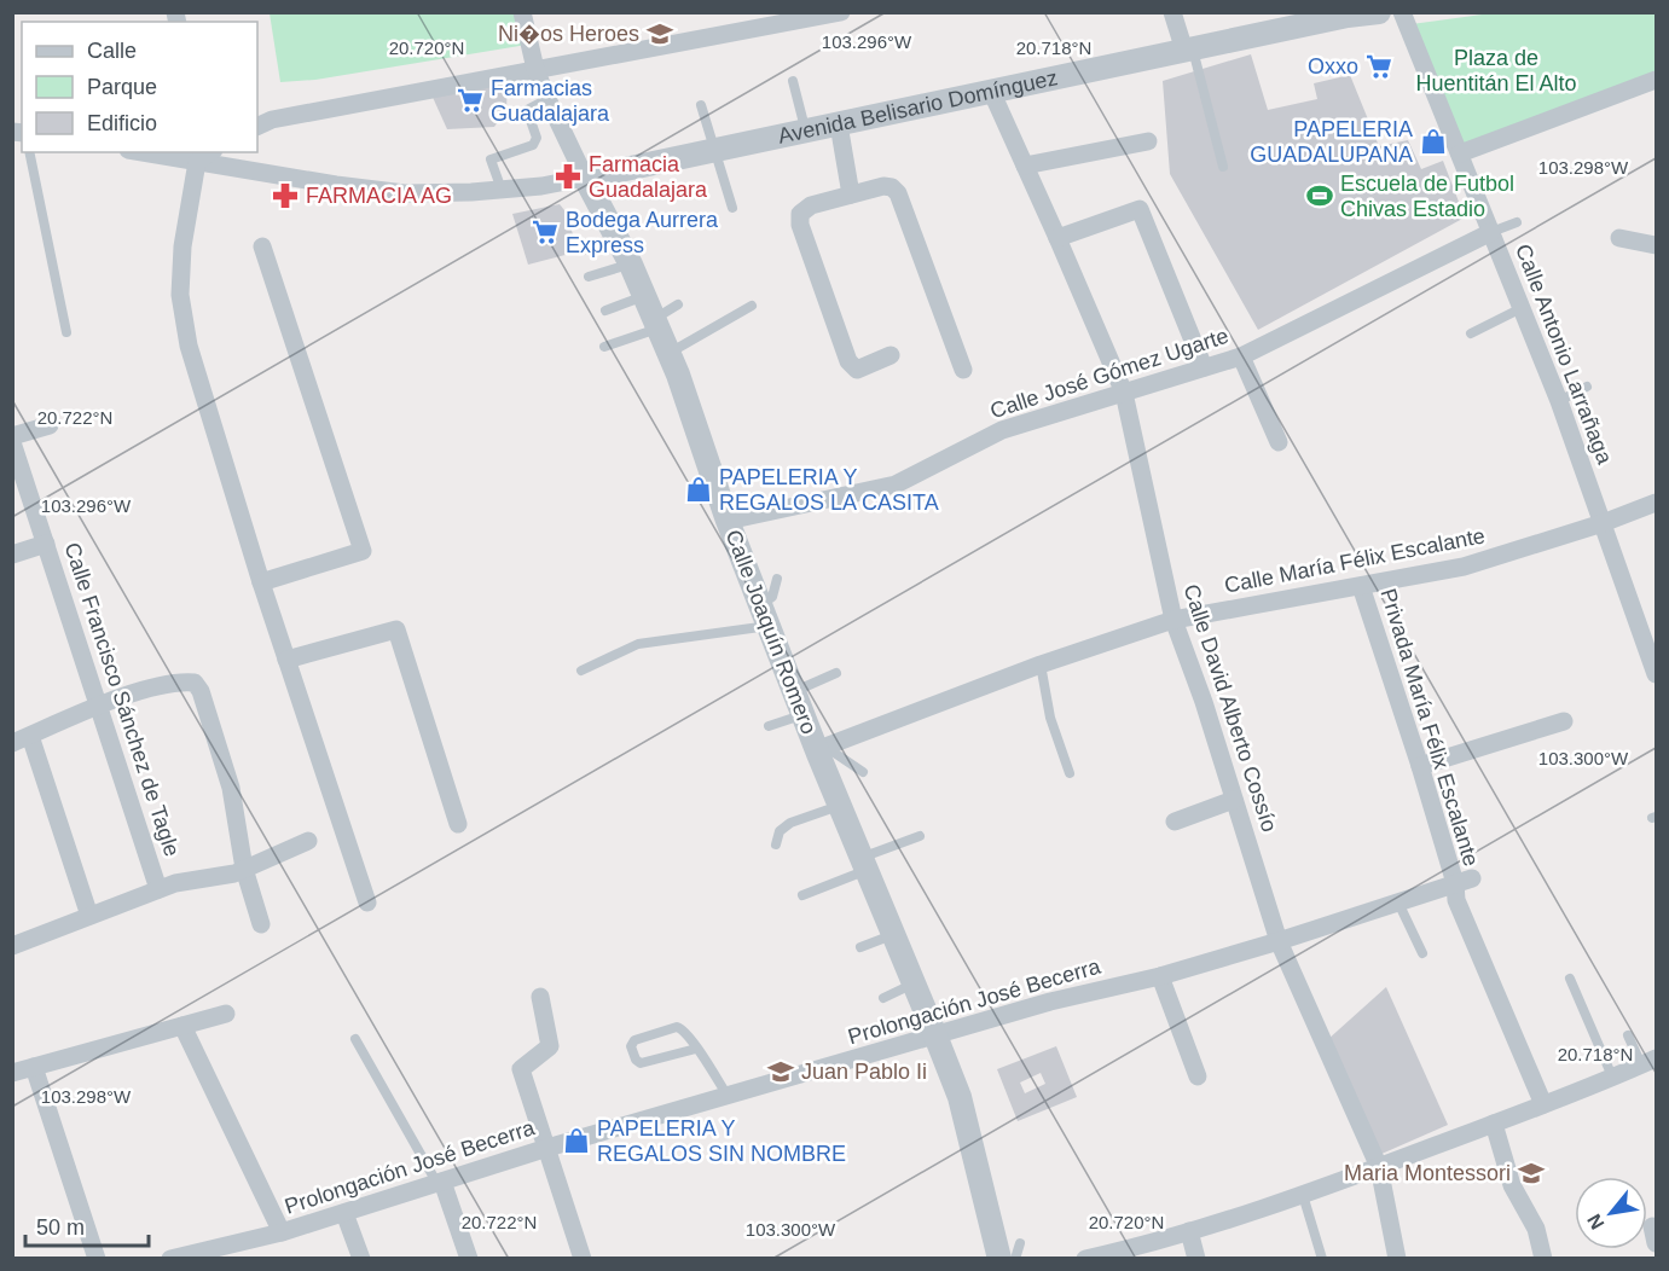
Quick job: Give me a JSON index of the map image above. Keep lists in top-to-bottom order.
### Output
{
  "streets": {
    "street": [
      "Avenida Belisario Domínguez",
      "Calle Antonio Larrañaga",
      "Calle José Gómez Ugarte",
      "Calle María Félix Escalante",
      "Calle Joaquín Romero",
      "Calle Francisco Sánchez de Tagle",
      "Calle David Alberto Cossío",
      "Privada María Félix Escalante",
      "Prolongación José Becerra"
    ]
  },
  "crossings": [
    ["Avenida Belisario Domínguez", "Calle Joaquín Romero"],
    ["Avenida Belisario Domínguez", "Calle David Alberto Cossío"],
    ["Calle Antonio Larrañaga", "Calle José Gómez Ugarte"],
    ["Calle Antonio Larrañaga", "Calle María Félix Escalante"],
    ["Calle José Gómez Ugarte", "Calle Joaquín Romero"],
    ["Calle José Gómez Ugarte", "Calle David Alberto Cossío"],
    ["Calle María Félix Escalante", "Calle Joaquín Romero"],
    ["Calle María Félix Escalante", "Calle David Alberto Cossío"],
    ["Calle María Félix Escalante", "Privada María Félix Escalante"],
    ["Calle Joaquín Romero", "Prolongación José Becerra"],
    ["Calle David Alberto Cossío", "Prolongación José Becerra"],
    ["Privada María Félix Escalante", "Prolongación José Becerra"]
  ],
  "parks": ["Plaza de Huentitán El Alto"],
  "places": {
    "school or university": ["Ni�os Heroes", "Juan Pablo Ii", "Maria Montessori"],
    "supermarket": ["Oxxo", "Farmacias Guadalajara", "Bodega Aurrera Express"],
    "shop": ["PAPELERIA GUADALUPANA", "PAPELERIA Y REGALOS LA CASITA", "PAPELERIA Y REGALOS SIN NOMBRE"],
    "pharmacy": ["Farmacia Guadalajara", "FARMACIA AG"],
    "sports": ["Escuela de Futbol Chivas Estadio"]
  },
  "legend": ["Calle", "Parque", "Edificio"],
  "scale_bar": "50 m",
  "north": "bottom left",
  "coordinates": [
    "103.296°W",
    "20.718°N",
    "20.720°N",
    "103.298°W",
    "20.722°N",
    "103.300°W"
  ]
}
